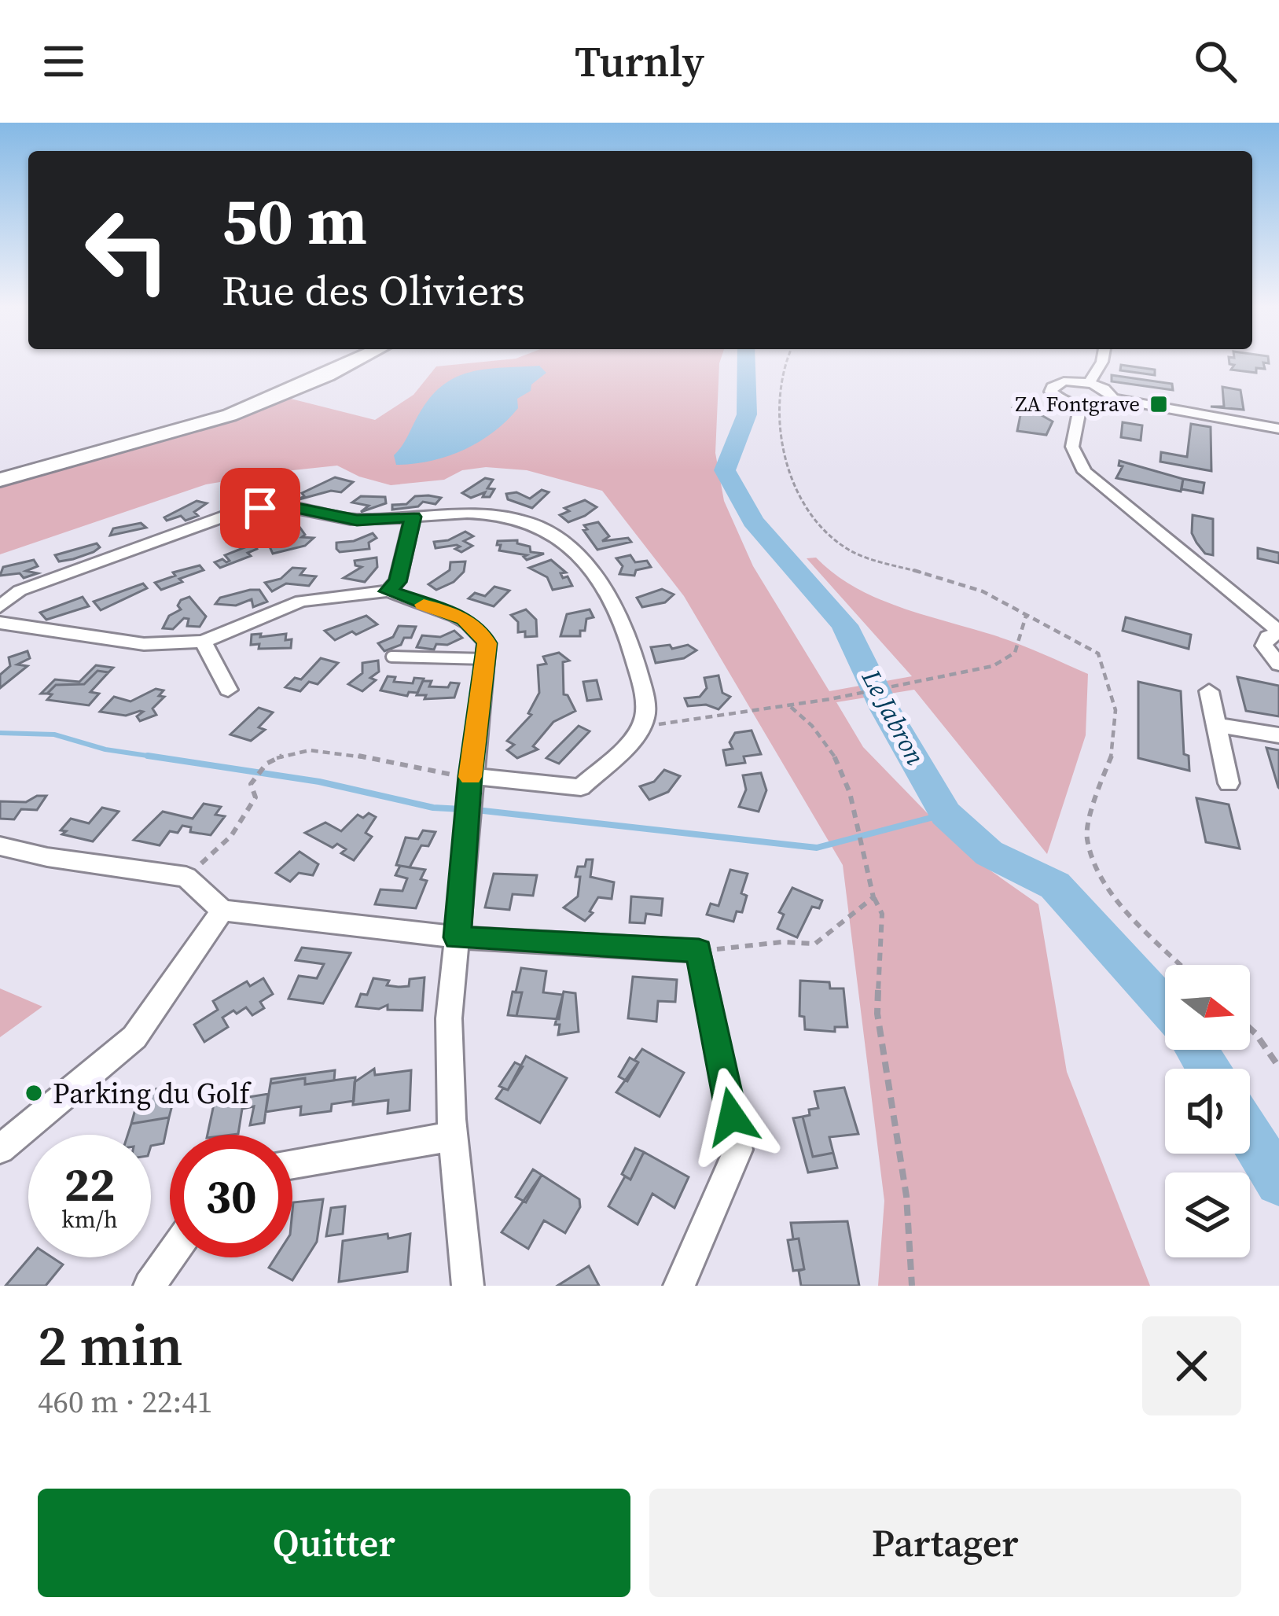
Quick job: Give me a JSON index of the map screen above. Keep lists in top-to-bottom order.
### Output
{
  "water": ["Le Jabron"],
  "places": {
    "transit": ["ZA Fontgrave"],
    "other": ["Parking du Golf"]
  },
  "north": "right",
  "page": {
    "header": "Turnly",
    "turn": ["50 m", "Rue des Oliviers"],
    "speed": "22 km/h",
    "limit": "30",
    "heading": ["2 min", "460 m · 22:41"],
    "buttons": ["Quitter", "Partager"]
  }
}
